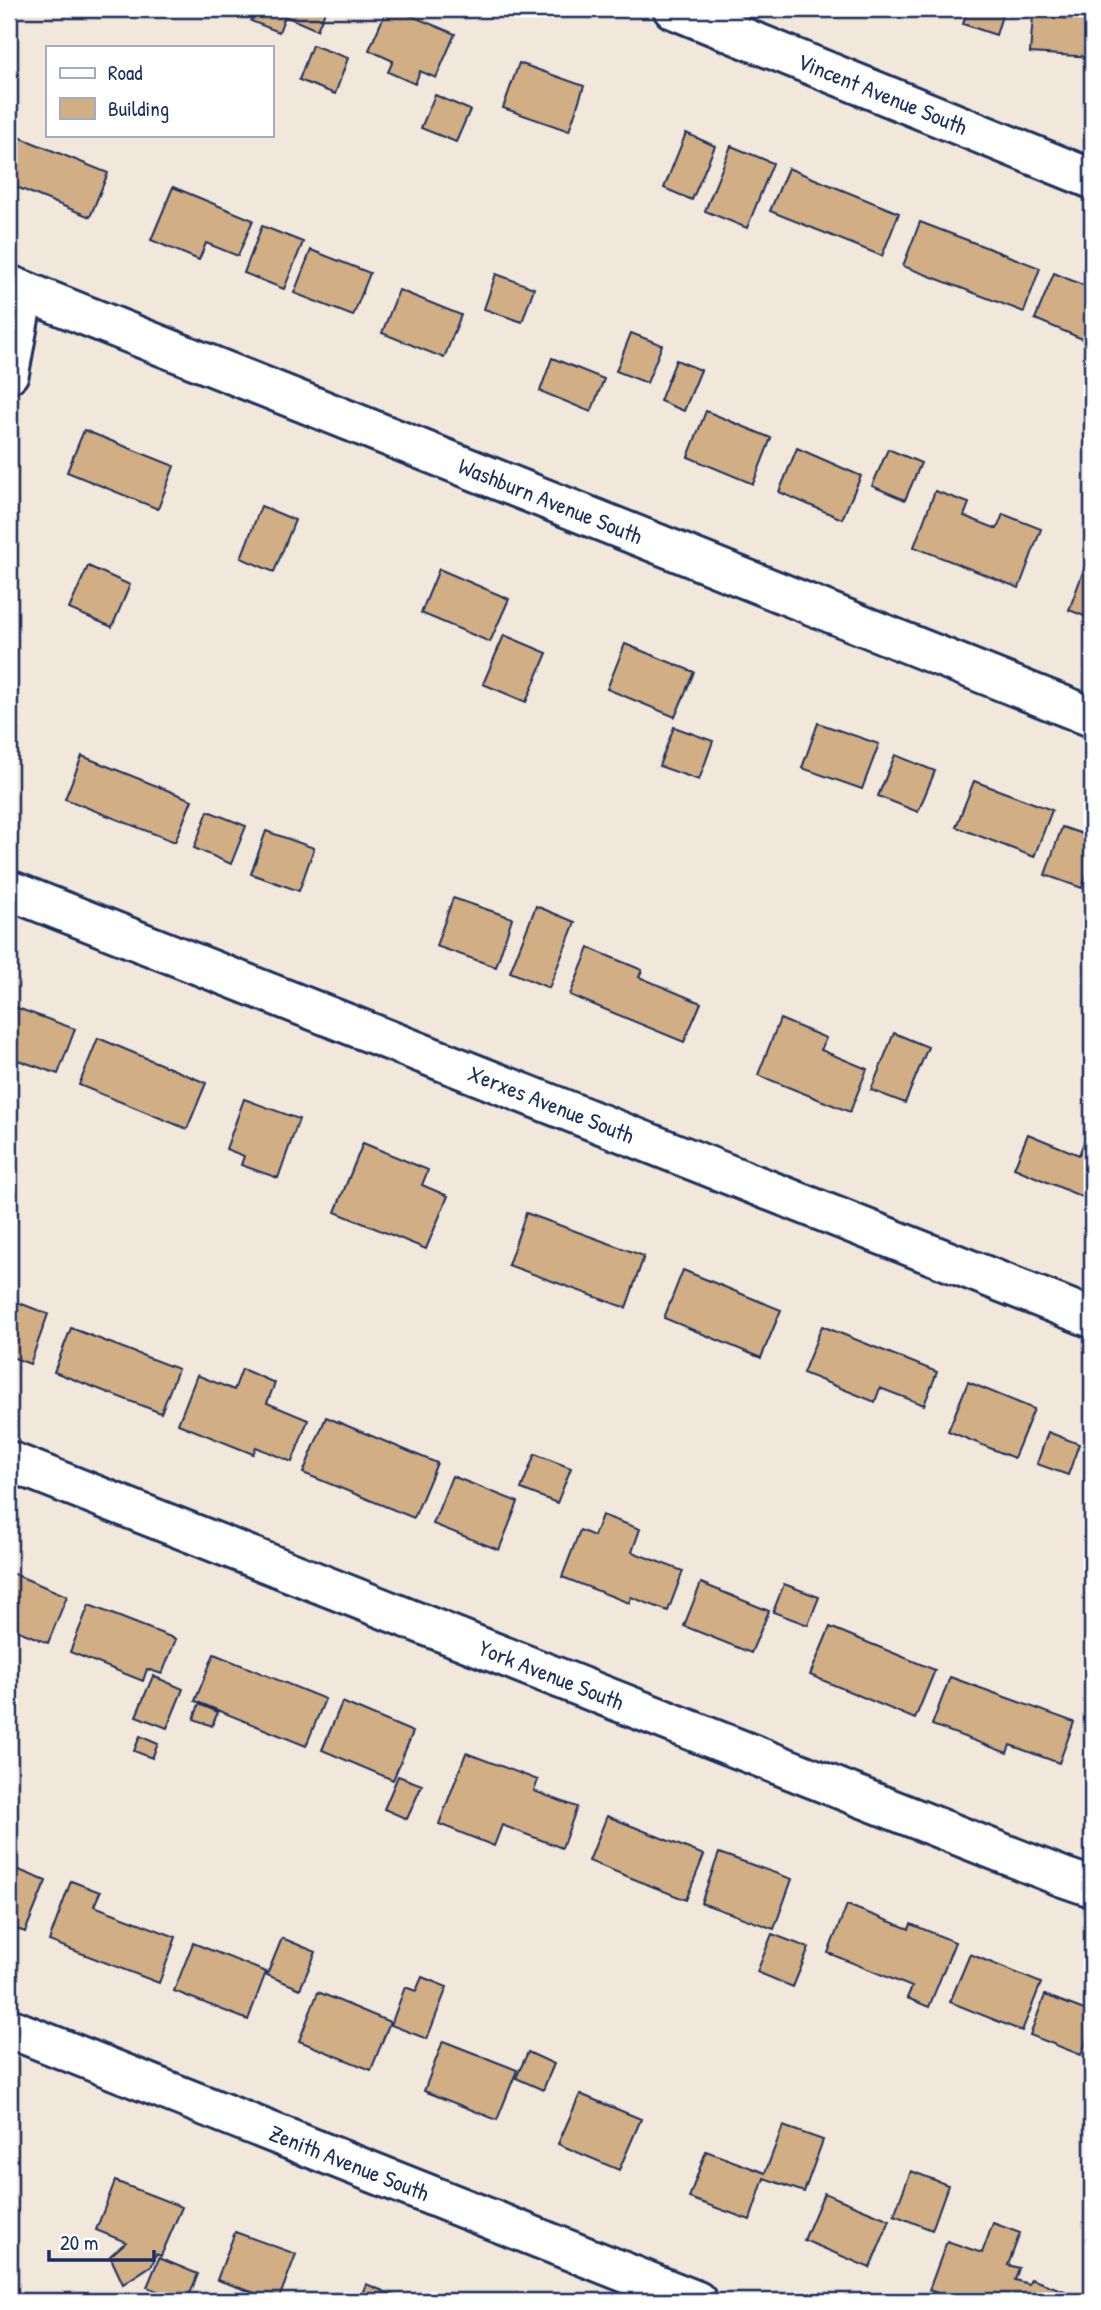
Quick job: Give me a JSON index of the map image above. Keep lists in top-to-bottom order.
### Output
{
  "streets": {
    "street": [
      "Vincent Avenue South",
      "Washburn Avenue South",
      "Xerxes Avenue South",
      "York Avenue South",
      "Zenith Avenue South"
    ]
  },
  "legend": ["Road", "Building"],
  "scale_bar": "20 m"
}
